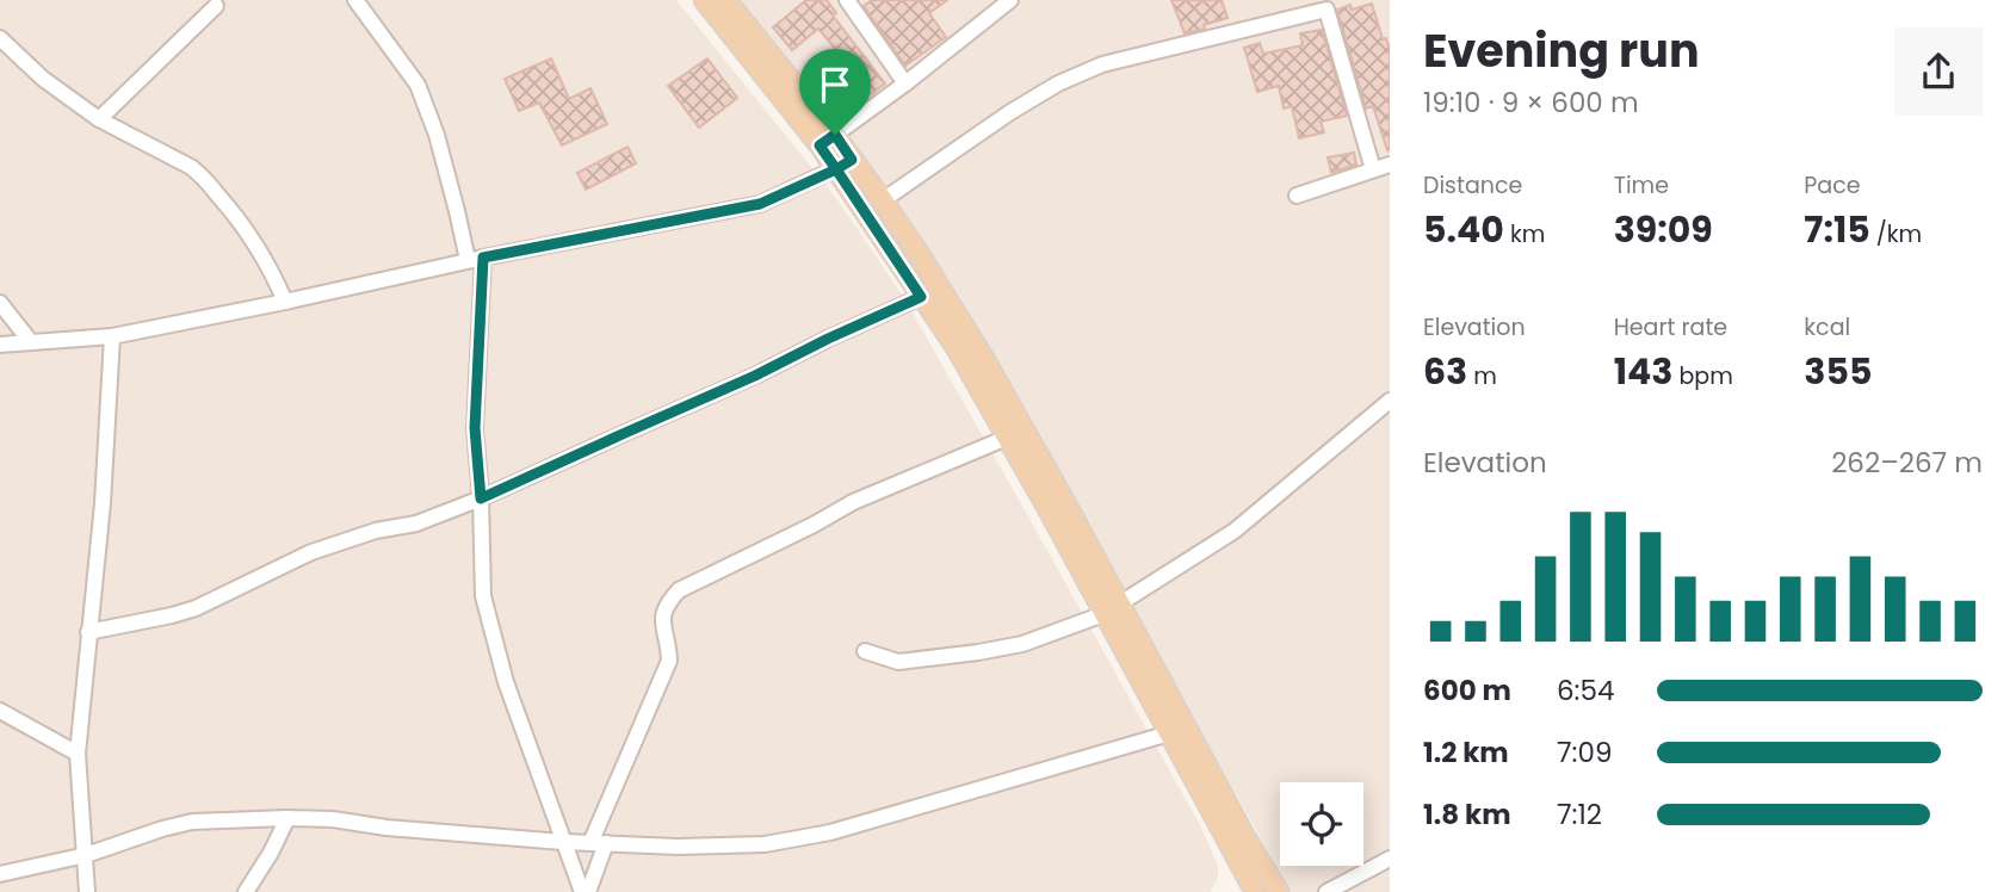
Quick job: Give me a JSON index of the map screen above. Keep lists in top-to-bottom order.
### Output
{
  "page": {
    "heading": ["Evening run", "19:10 · 9 × 600 m"],
    "stats": [
      ["Distance", "5.40 km"],
      ["Time", "39:09"],
      ["Pace", "7:15 /km"],
      ["Elevation", "63 m"],
      ["Heart rate", "143 bpm"],
      ["kcal", "355"]
    ],
    "chart": ["Elevation", "262–267 m"],
    "list": [
      {
        "name": "600 m",
        "note": "6:54"
      },
      {
        "name": "1.2 km",
        "note": "7:09"
      },
      {
        "name": "1.8 km",
        "note": "7:12"
      }
    ]
  }
}
